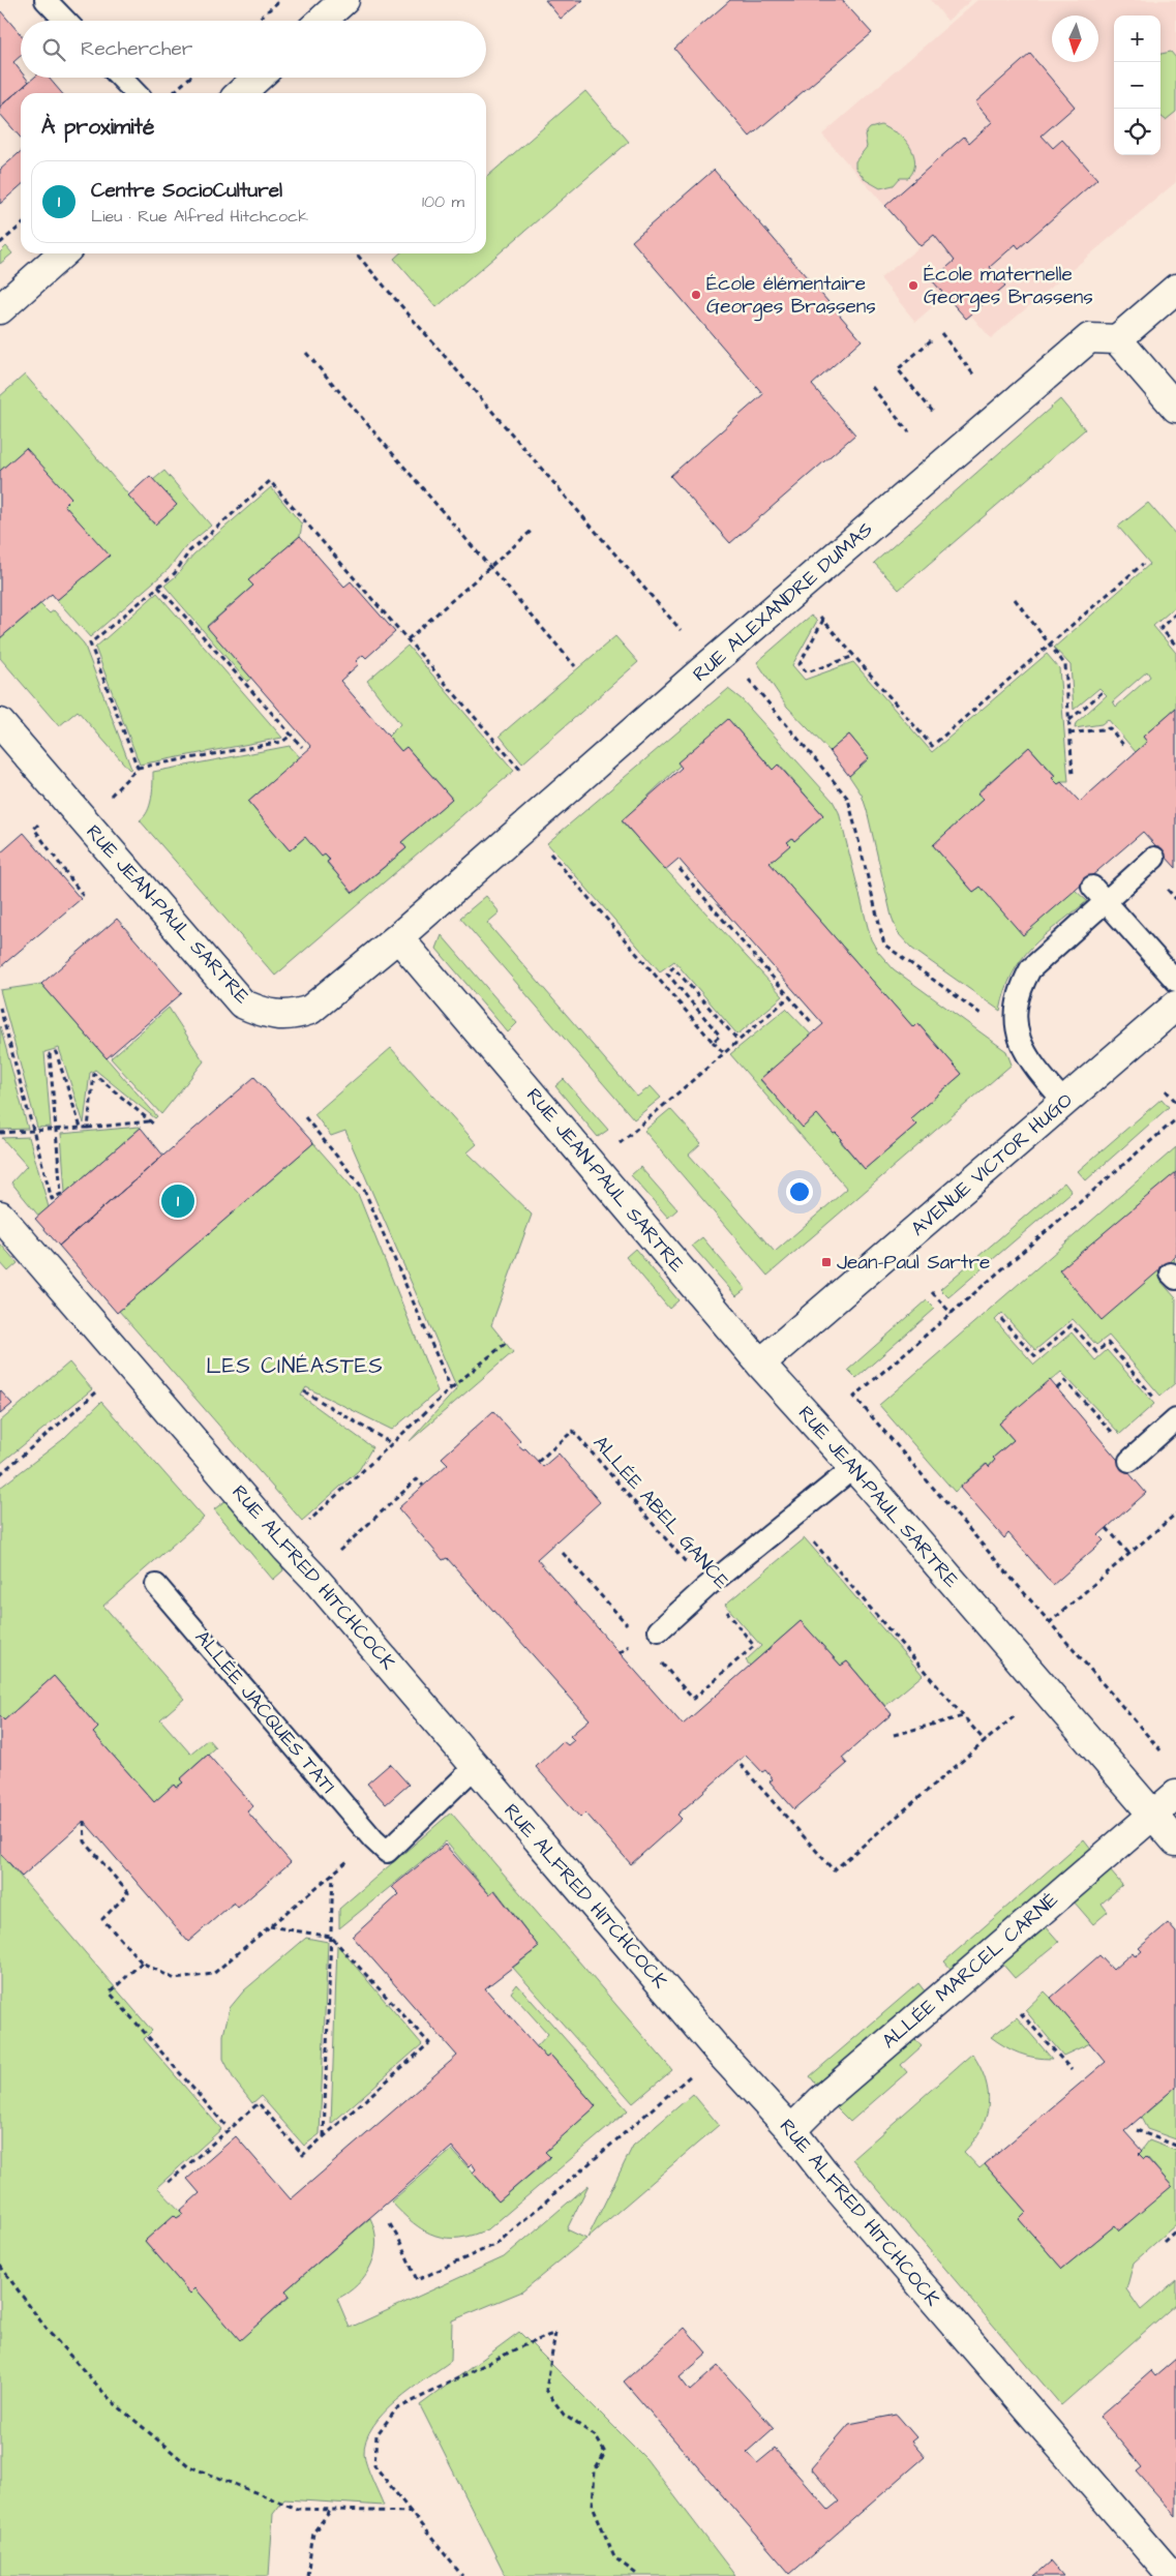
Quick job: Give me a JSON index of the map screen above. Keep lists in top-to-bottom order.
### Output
{
  "streets": {
    "street": [
      "RUE ALEXANDRE DUMAS",
      "RUE JEAN-PAUL SARTRE",
      "AVENUE VICTOR HUGO",
      "RUE ALFRED HITCHCOCK",
      "ALLÉE MARCEL CARNÉ"
    ],
    "lane": ["ALLÉE JACQUES TATI"],
    "path": ["ALLÉE ABEL GANCE"]
  },
  "crossings": [
    ["RUE ALEXANDRE DUMAS", "RUE JEAN-PAUL SARTRE"],
    ["RUE JEAN-PAUL SARTRE", "AVENUE VICTOR HUGO"],
    ["RUE JEAN-PAUL SARTRE", "ALLÉE MARCEL CARNÉ"],
    ["RUE ALFRED HITCHCOCK", "ALLÉE JACQUES TATI"],
    ["RUE ALFRED HITCHCOCK", "ALLÉE MARCEL CARNÉ"]
  ],
  "districts": ["LES CINÉASTES"],
  "places": {
    "other": ["École maternelle Georges Brassens", "École élémentaire Georges Brassens"],
    "transit": ["Jean-Paul Sartre"]
  },
  "north": "bottom",
  "page": {
    "map_buttons": ["+", "−"],
    "search": "Rechercher",
    "heading": "À proximité",
    "list": [
      {
        "mark": "1",
        "name": "Centre SocioCulturel",
        "note": "Lieu · Rue Alfred Hitchcock",
        "value": "100 m"
      }
    ],
    "pins": "1"
  }
}
